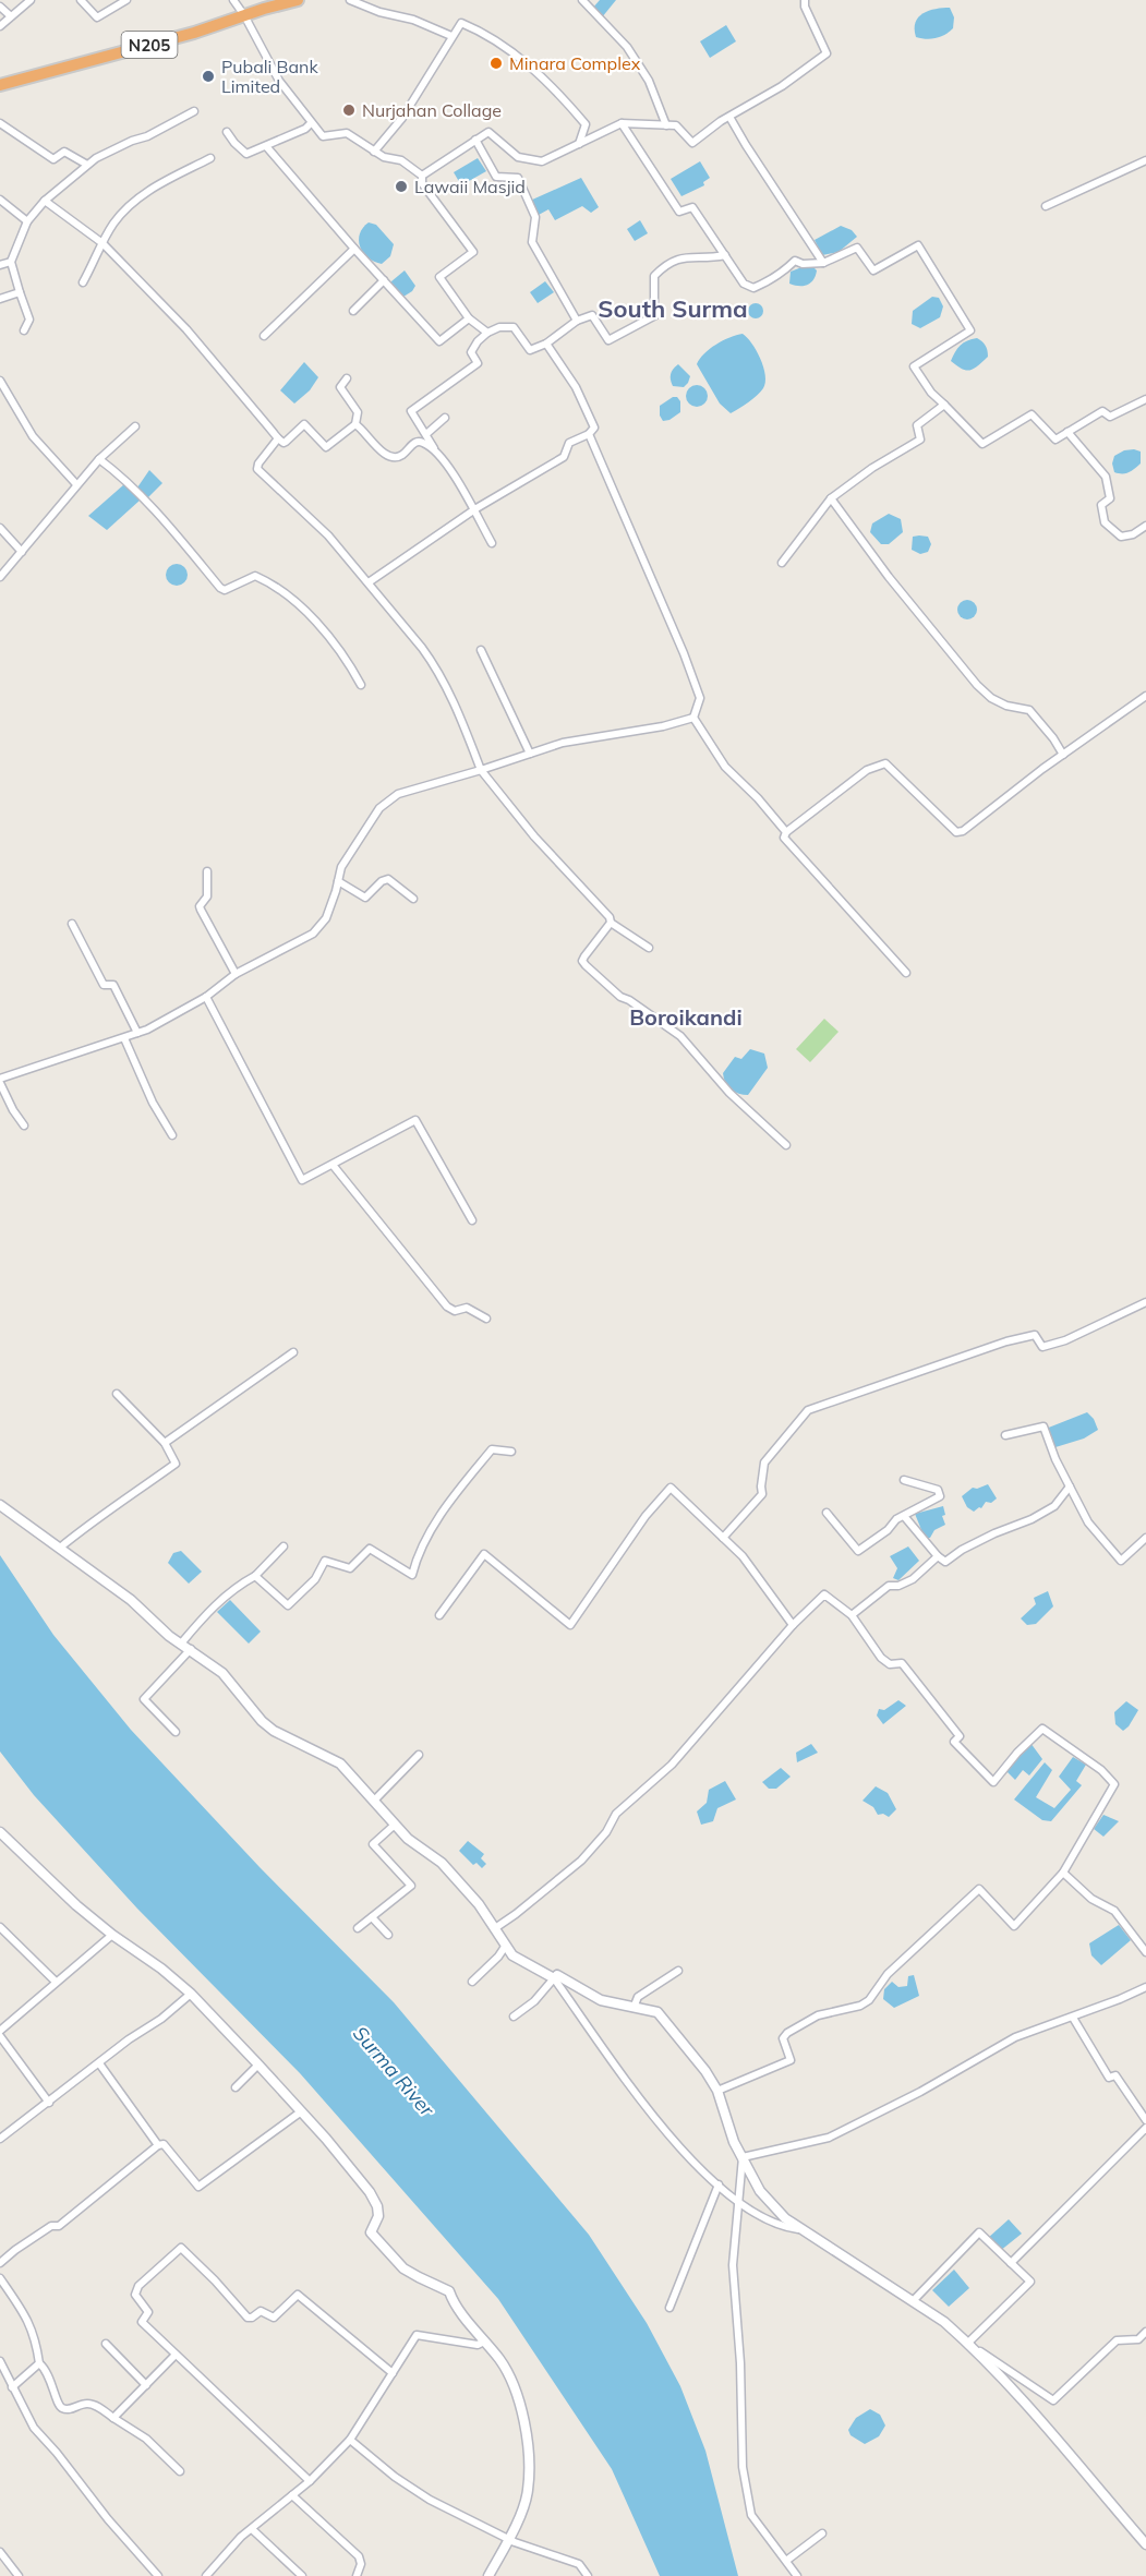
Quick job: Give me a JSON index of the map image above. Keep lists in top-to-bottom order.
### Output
{
  "streets": {
    "highway": ["N205"]
  },
  "districts": ["South Surma", "Boroikandi"],
  "water": ["Surma River"],
  "places": [
    "Minara Complex",
    "Pubali Bank Limited",
    "Nurjahan Collage",
    "Lawaii Masjid"
  ]
}
